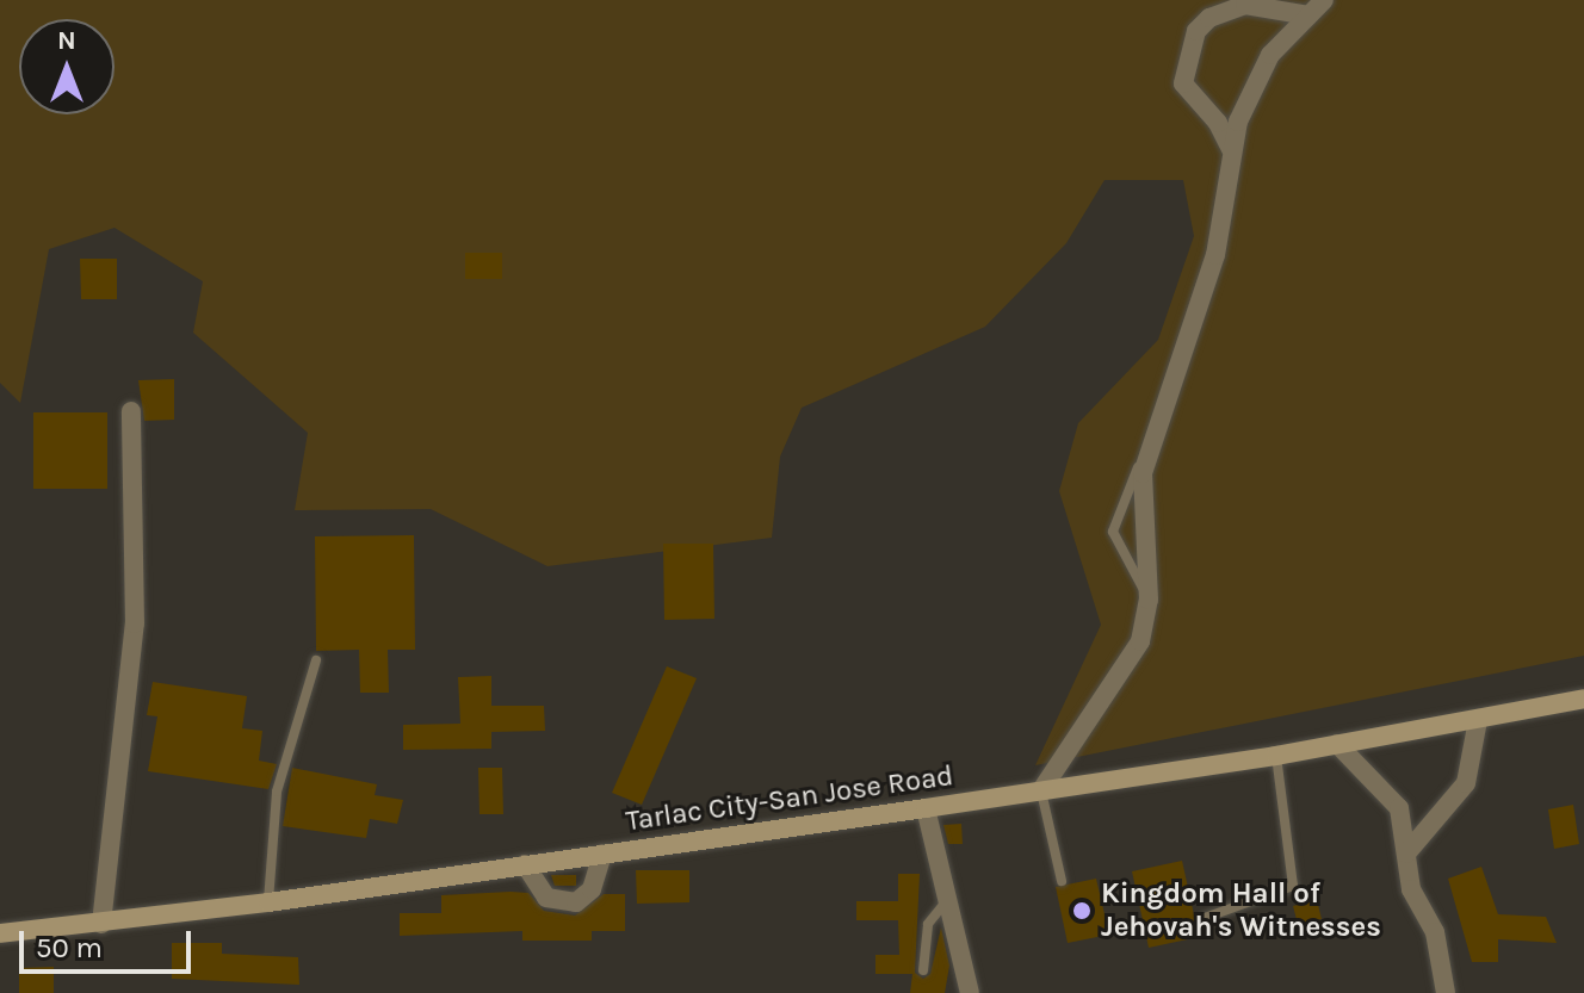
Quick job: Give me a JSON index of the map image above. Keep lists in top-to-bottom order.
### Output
{
  "streets": {
    "main road": ["Tarlac City-San Jose Road"]
  },
  "places": ["Kingdom Hall of Jehovah's Witnesses"],
  "scale_bar": "50 m",
  "north": "top"
}
